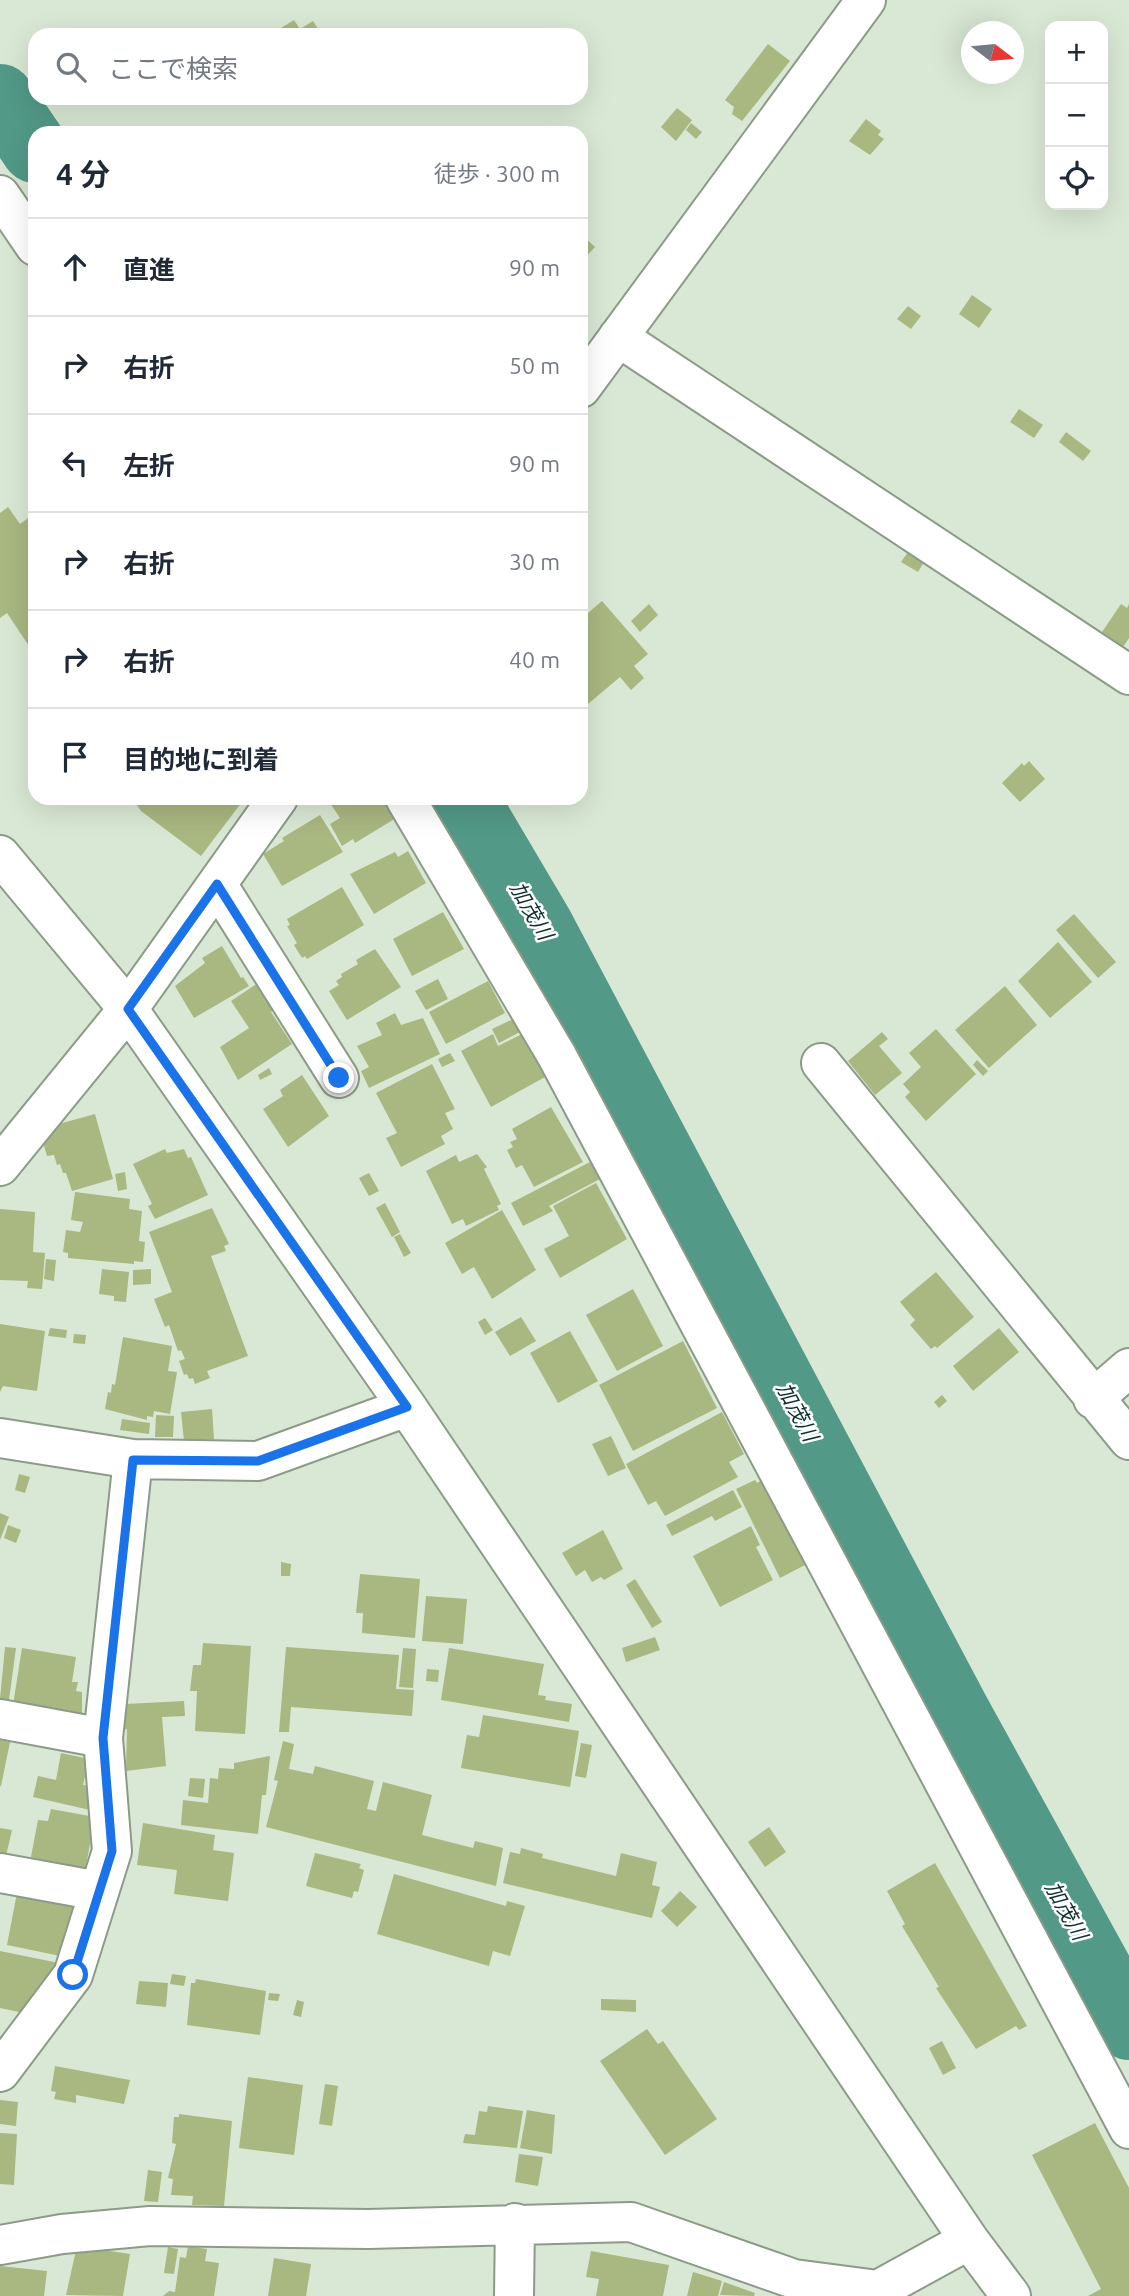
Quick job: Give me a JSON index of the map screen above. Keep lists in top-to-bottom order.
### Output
{
  "water": ["加茂川"],
  "north": "right",
  "page": {
    "map_buttons": ["+", "−"],
    "search": "ここで検索",
    "heading": ["4 分", "徒歩 · 300 m"],
    "list": [
      ["直進", "90 m"],
      ["右折", "50 m"],
      ["左折", "90 m"],
      ["右折", "30 m"],
      ["右折", "40 m"],
      "目的地に到着"
    ]
  }
}
